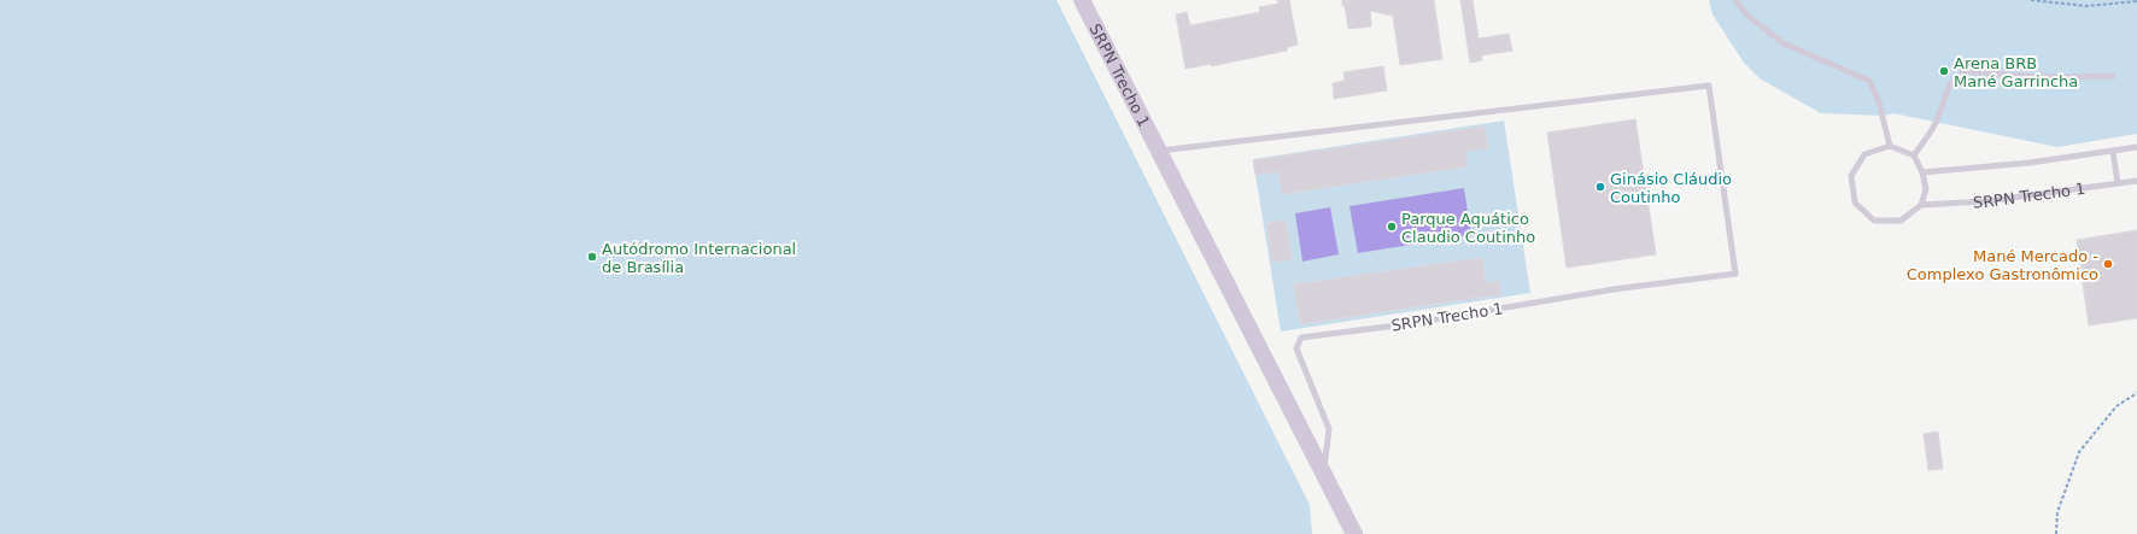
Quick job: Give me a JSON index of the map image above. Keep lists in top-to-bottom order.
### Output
{
  "streets": {
    "main road": ["SRPN Trecho 1"]
  },
  "places": [
    "Arena BRB Mané Garrincha",
    "Ginásio Cláudio Coutinho",
    "Parque Aquático Claudio Coutinho",
    "Autódromo Internacional de Brasília",
    "Mané Mercado - Complexo Gastronômico"
  ]
}
